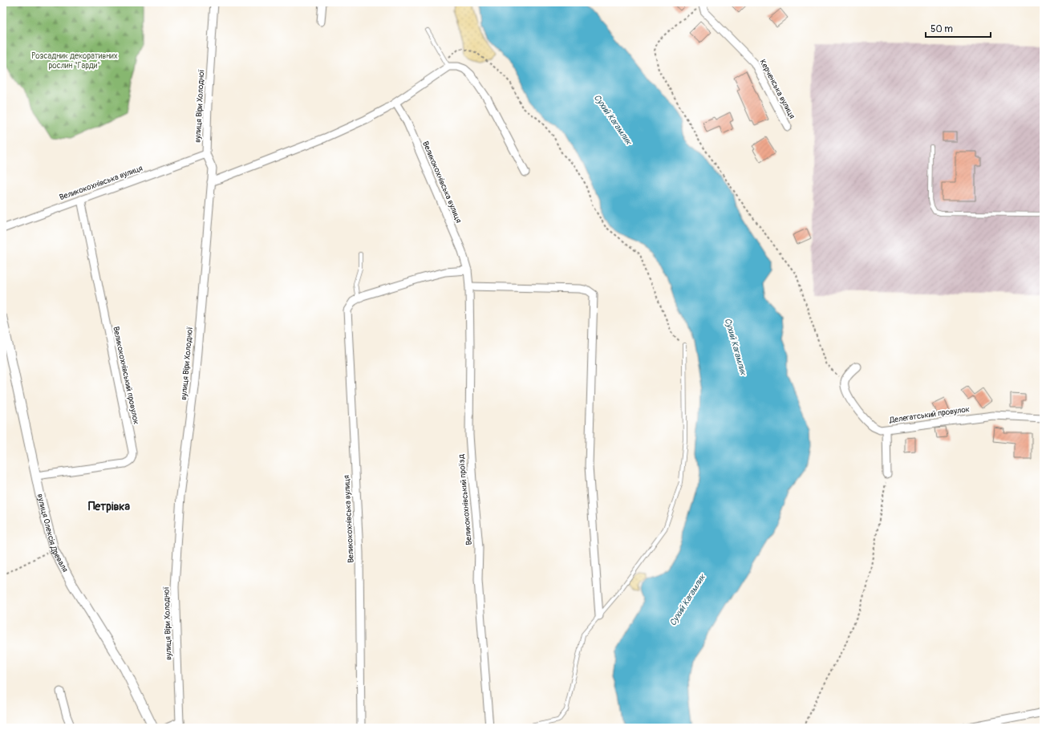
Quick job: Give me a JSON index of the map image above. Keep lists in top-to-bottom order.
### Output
{
  "streets": {
    "street": [
      "Керченська вулиця",
      "вулиця Віри Холодної",
      "Великокохнівська вулиця",
      "Великокохнівський провулок",
      "Делегатський провулок",
      "Великокохнівський проїзд",
      "вулиця Олексія Древаля"
    ]
  },
  "crossings": [
    ["вулиця Віри Холодної", "Великокохнівська вулиця"],
    ["Великокохнівська вулиця", "Великокохнівський провулок"],
    ["Великокохнівська вулиця", "Великокохнівський проїзд"],
    ["Великокохнівський провулок", "вулиця Олексія Древаля"]
  ],
  "districts": ["Петрівка"],
  "water": ["Сухий Кагамлик"],
  "parks": ["Розсадник декоративних рослин \"Гарди\""],
  "scale_bar": "50 m"
}
